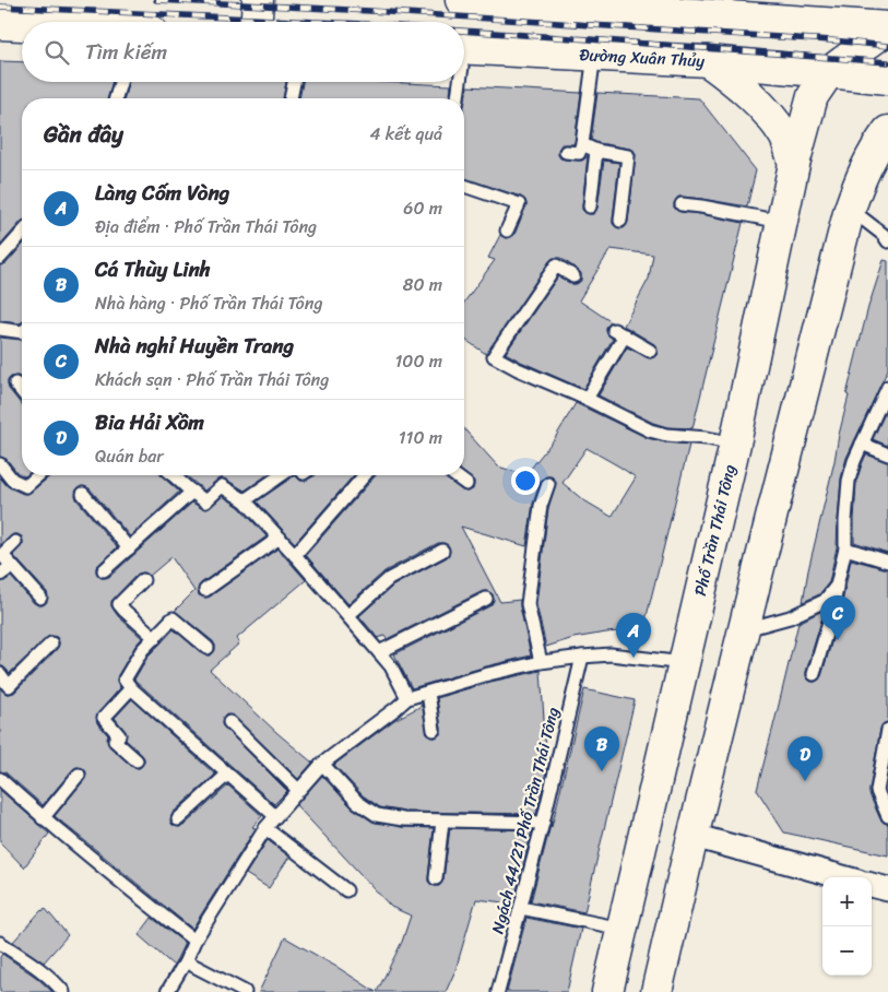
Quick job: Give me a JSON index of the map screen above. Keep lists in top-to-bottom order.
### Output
{
  "streets": {
    "main road": ["Đường Xuân Thủy", "Phố Trần Thái Tông"],
    "lane": ["Ngách 44/21 Phố Trần Thái Tông"]
  },
  "crossings": [
    ["Đường Xuân Thủy", "Phố Trần Thái Tông"]
  ],
  "page": {
    "search": "Tìm kiếm",
    "heading": ["Gần đây", "4 kết quả"],
    "list": [
      {
        "mark": "A",
        "name": "Làng Cốm Vòng",
        "note": "Địa điểm · Phố Trần Thái Tông",
        "value": "60 m"
      },
      {
        "mark": "B",
        "name": "Cá Thùy Linh",
        "note": "Nhà hàng · Phố Trần Thái Tông",
        "value": "80 m"
      },
      {
        "mark": "C",
        "name": "Nhà nghỉ Huyền Trang",
        "note": "Khách sạn · Phố Trần Thái Tông",
        "value": "100 m"
      },
      {
        "mark": "D",
        "name": "Bia Hải Xồm",
        "note": "Quán bar",
        "value": "110 m"
      }
    ],
    "pins": [
      "C",
      "A",
      "B",
      "D"
    ],
    "map_buttons": ["+", "−"]
  }
}
